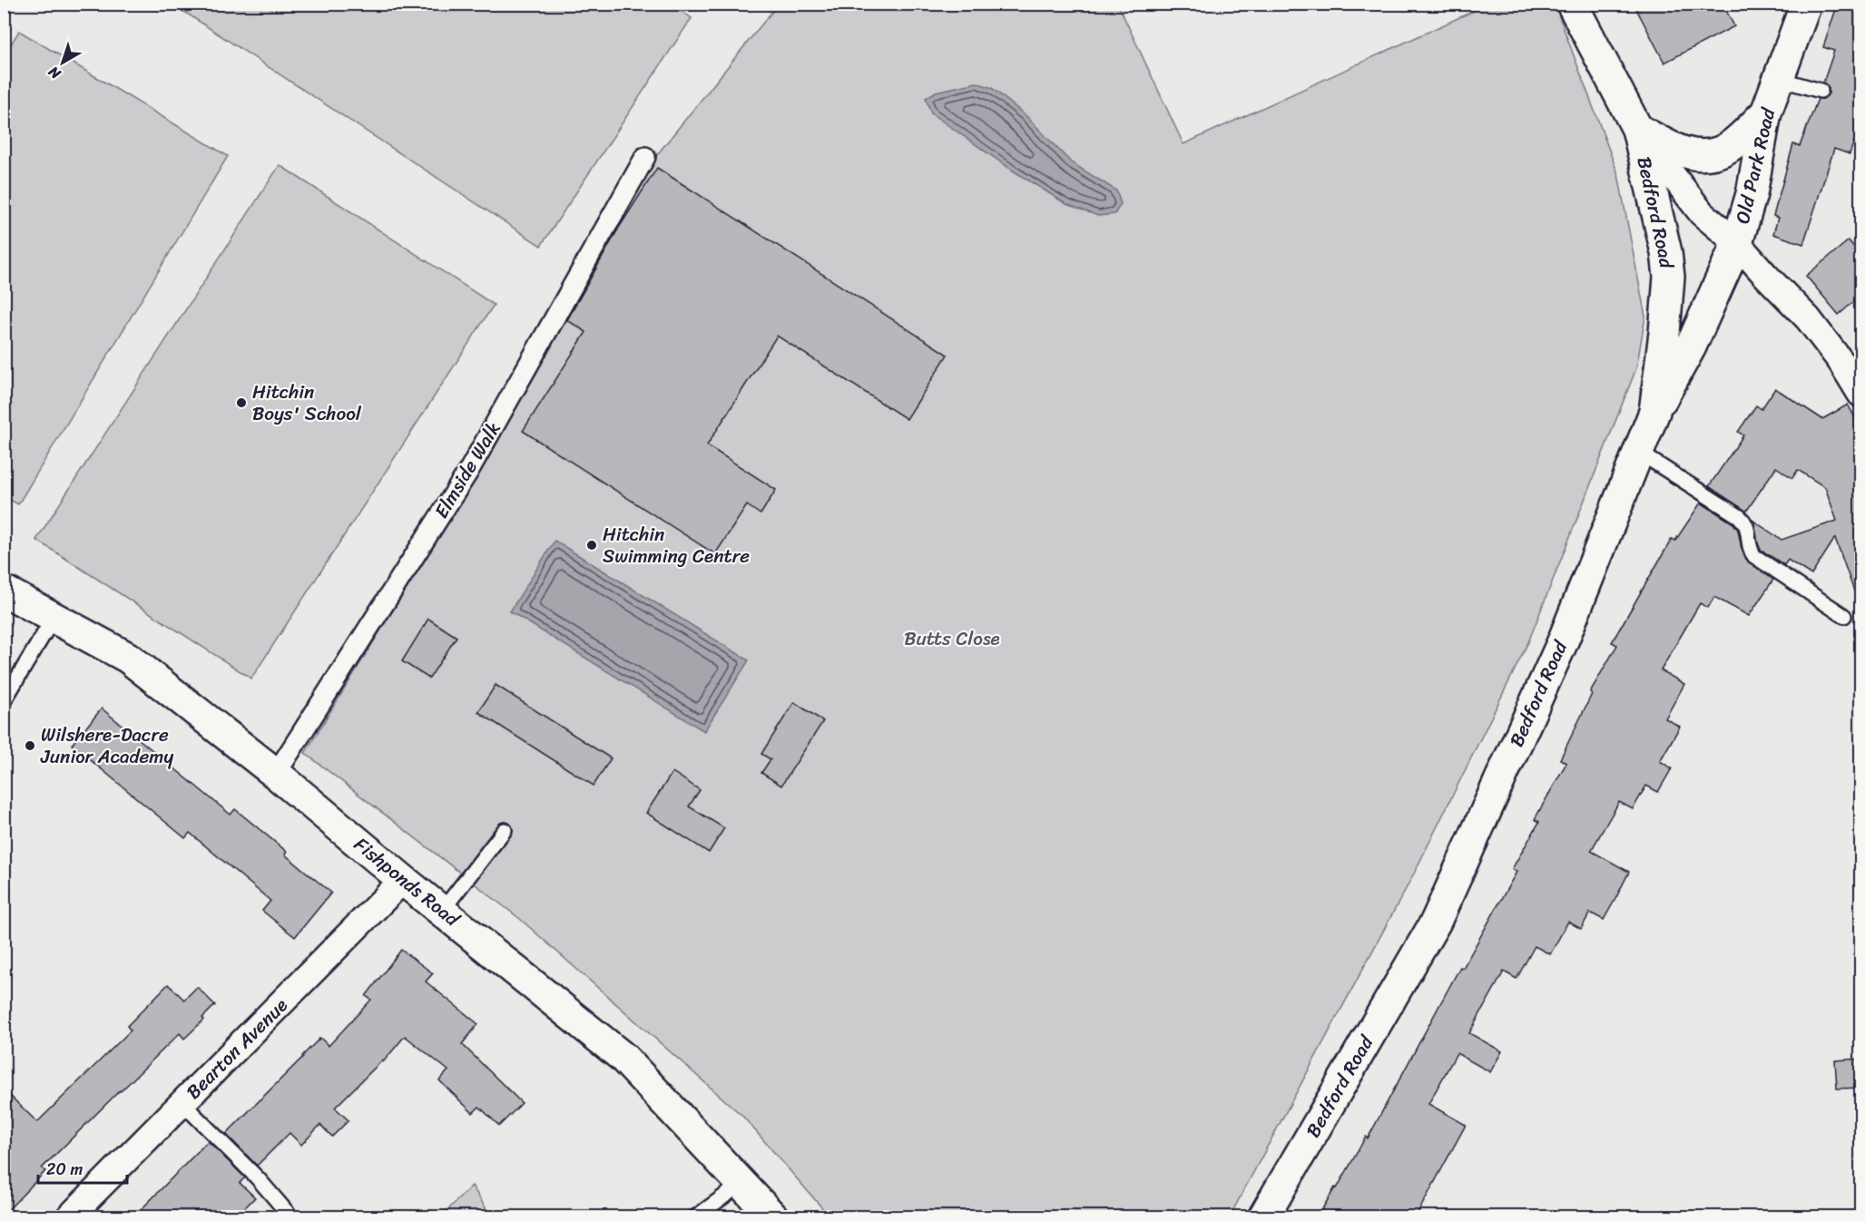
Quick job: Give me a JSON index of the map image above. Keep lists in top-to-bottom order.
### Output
{
  "streets": {
    "main road": ["Old Park Road", "Bedford Road", "Fishponds Road"],
    "street": ["Elmside Walk", "Bearton Avenue"]
  },
  "crossings": [
    ["Old Park Road", "Bedford Road"],
    ["Elmside Walk", "Fishponds Road"],
    ["Fishponds Road", "Bearton Avenue"]
  ],
  "parks": ["Butts Close"],
  "places": ["Hitchin Boys' School", "Hitchin Swimming Centre", "Wilshere-Dacre Junior Academy"],
  "scale_bar": "20 m",
  "north": "bottom left"
}
